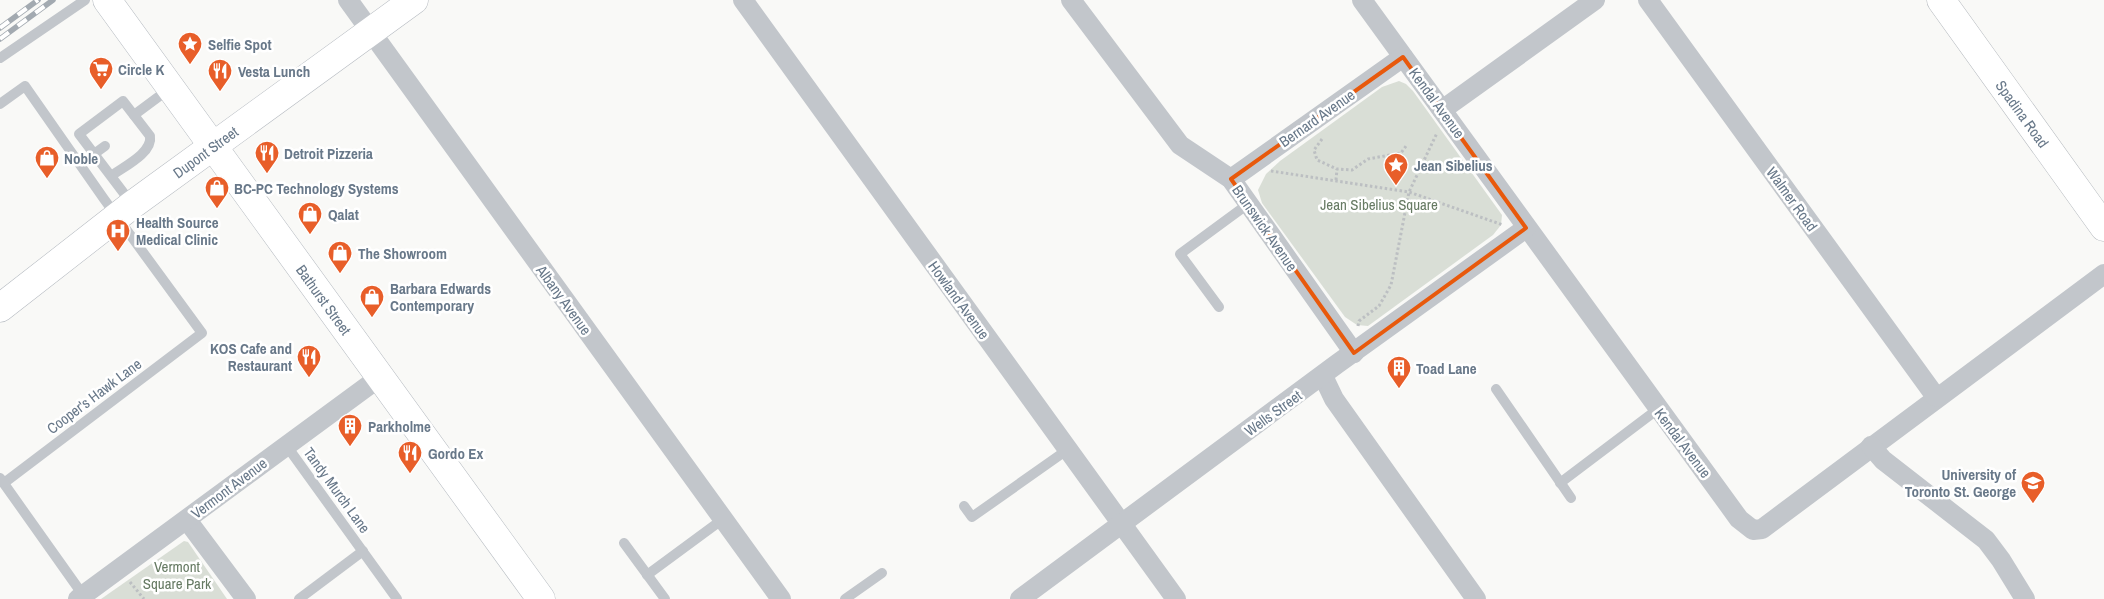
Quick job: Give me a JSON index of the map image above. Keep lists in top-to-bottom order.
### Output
{
  "streets": {
    "main road": ["Spadina Road", "Dupont Street", "Bathurst Street"],
    "street": [
      "Kendal Avenue",
      "Bernard Avenue",
      "Walmer Road",
      "Brunswick Avenue",
      "Albany Avenue",
      "Howland Avenue",
      "Wells Street",
      "Vermont Avenue"
    ],
    "lane": ["Cooper's Hawk Lane", "Tandy Murch Lane"]
  },
  "crossings": [
    ["Kendal Avenue", "Bernard Avenue"],
    ["Kendal Avenue", "Walmer Road"],
    ["Kendal Avenue", "Wells Street"],
    ["Bernard Avenue", "Brunswick Avenue"],
    ["Dupont Street", "Bathurst Street"],
    ["Dupont Street", "Albany Avenue"],
    ["Dupont Street", "Cooper's Hawk Lane"],
    ["Brunswick Avenue", "Wells Street"],
    ["Bathurst Street", "Vermont Avenue"],
    ["Howland Avenue", "Wells Street"],
    ["Vermont Avenue", "Tandy Murch Lane"]
  ],
  "parks": ["Jean Sibelius Square", "Vermont Square Park"],
  "places": {
    "place": ["Selfie Spot", "Jean Sibelius"],
    "supermarket": ["Circle K"],
    "restaurant": [
      "Vesta Lunch",
      "Detroit Pizzeria",
      "KOS Cafe and Restaurant",
      "Gordo Ex"
    ],
    "shop": [
      "Noble",
      "BC-PC Technology Systems",
      "Qalat",
      "The Showroom",
      "Barbara Edwards Contemporary"
    ],
    "hospital": ["Health Source Medical Clinic"],
    "building": ["Toad Lane", "Parkholme"],
    "school or university": ["University of Toronto St. George"]
  }
}
